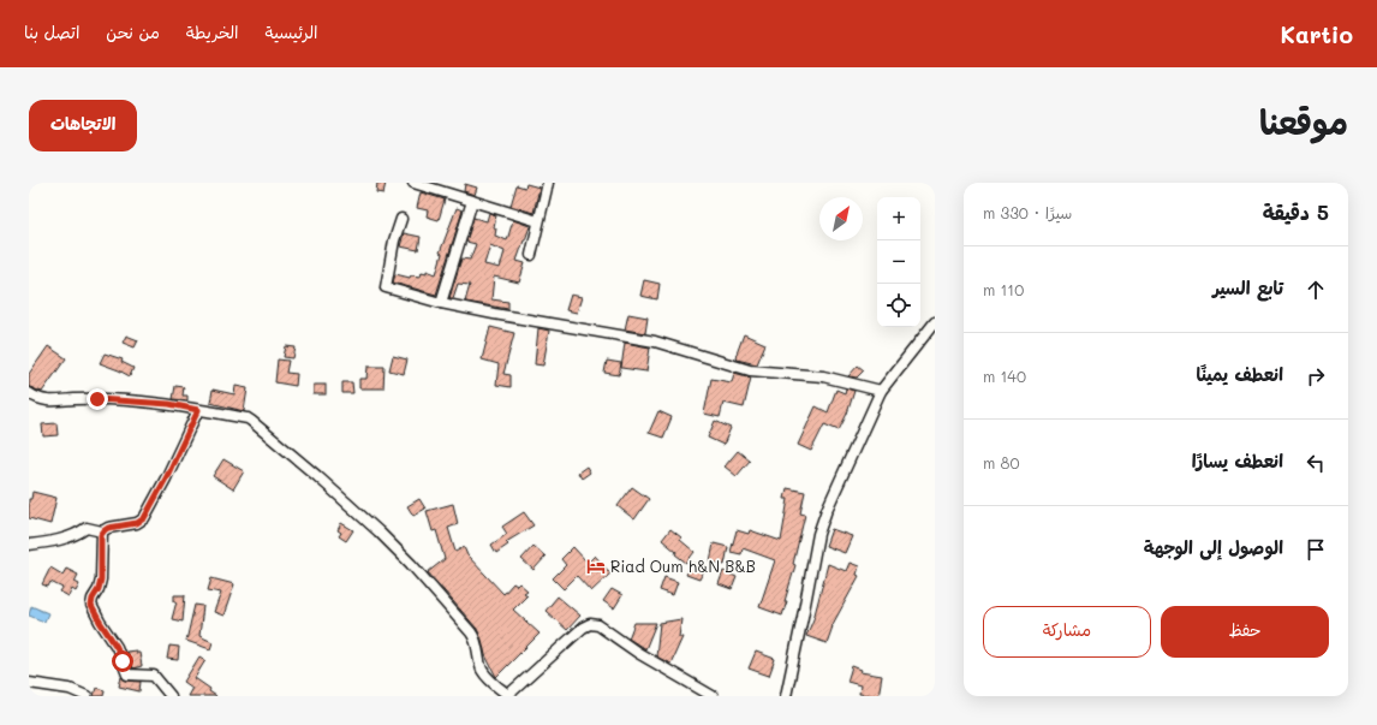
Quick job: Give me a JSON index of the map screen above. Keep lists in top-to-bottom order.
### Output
{
  "places": {
    "hotel": ["Riad Oum h&N B&B"]
  },
  "north": "top right",
  "page": {
    "header": "Kartio",
    "nav": [
      "الرئيسية",
      "الخريطة",
      "من نحن",
      "اتصل بنا"
    ],
    "title": "موقعنا",
    "buttons": [
      "الاتجاهات",
      ["حفظ", "مشاركة"]
    ],
    "heading": ["5 دقيقة", "سيرًا · 330 m"],
    "map_buttons": ["+", "−"],
    "list": [
      ["تابع السير", "110 m"],
      ["انعطف يمينًا", "140 m"],
      ["انعطف يسارًا", "80 m"],
      "الوصول إلى الوجهة"
    ]
  }
}
